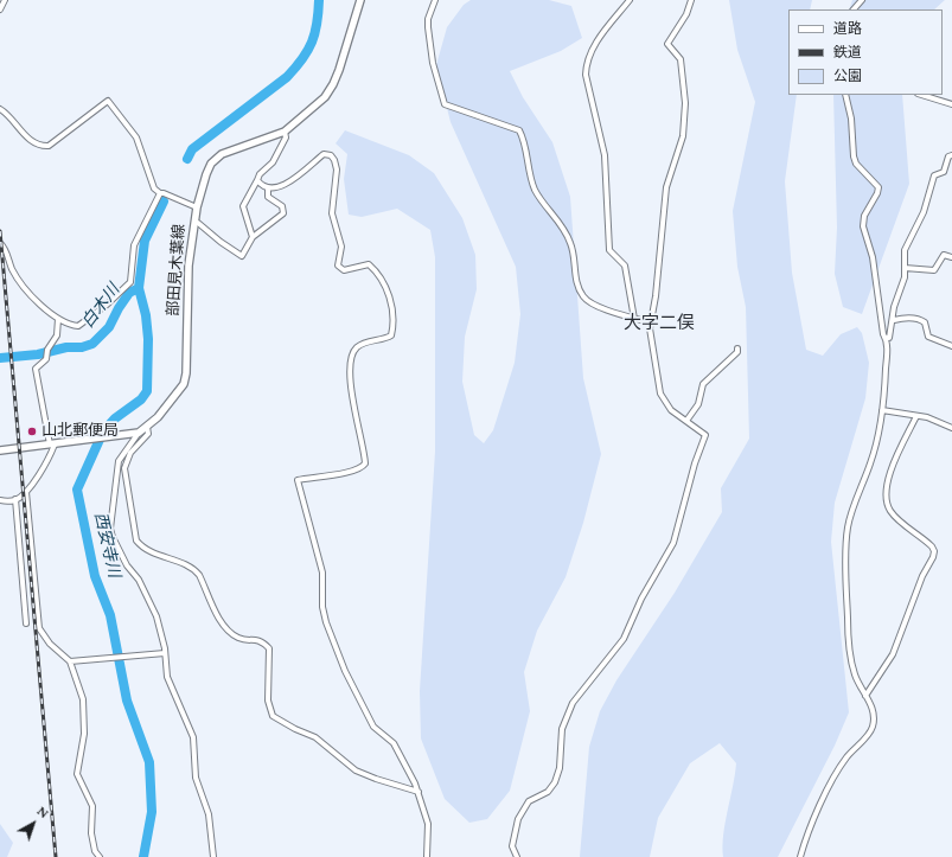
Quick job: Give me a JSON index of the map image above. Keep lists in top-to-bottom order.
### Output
{
  "streets": {
    "main road": ["部田見木葉線"]
  },
  "districts": ["大字二俣"],
  "water": ["白木川", "西安寺川"],
  "places": ["山北郵便局"],
  "legend": ["道路", "鉄道", "公園"],
  "north": "top right"
}
